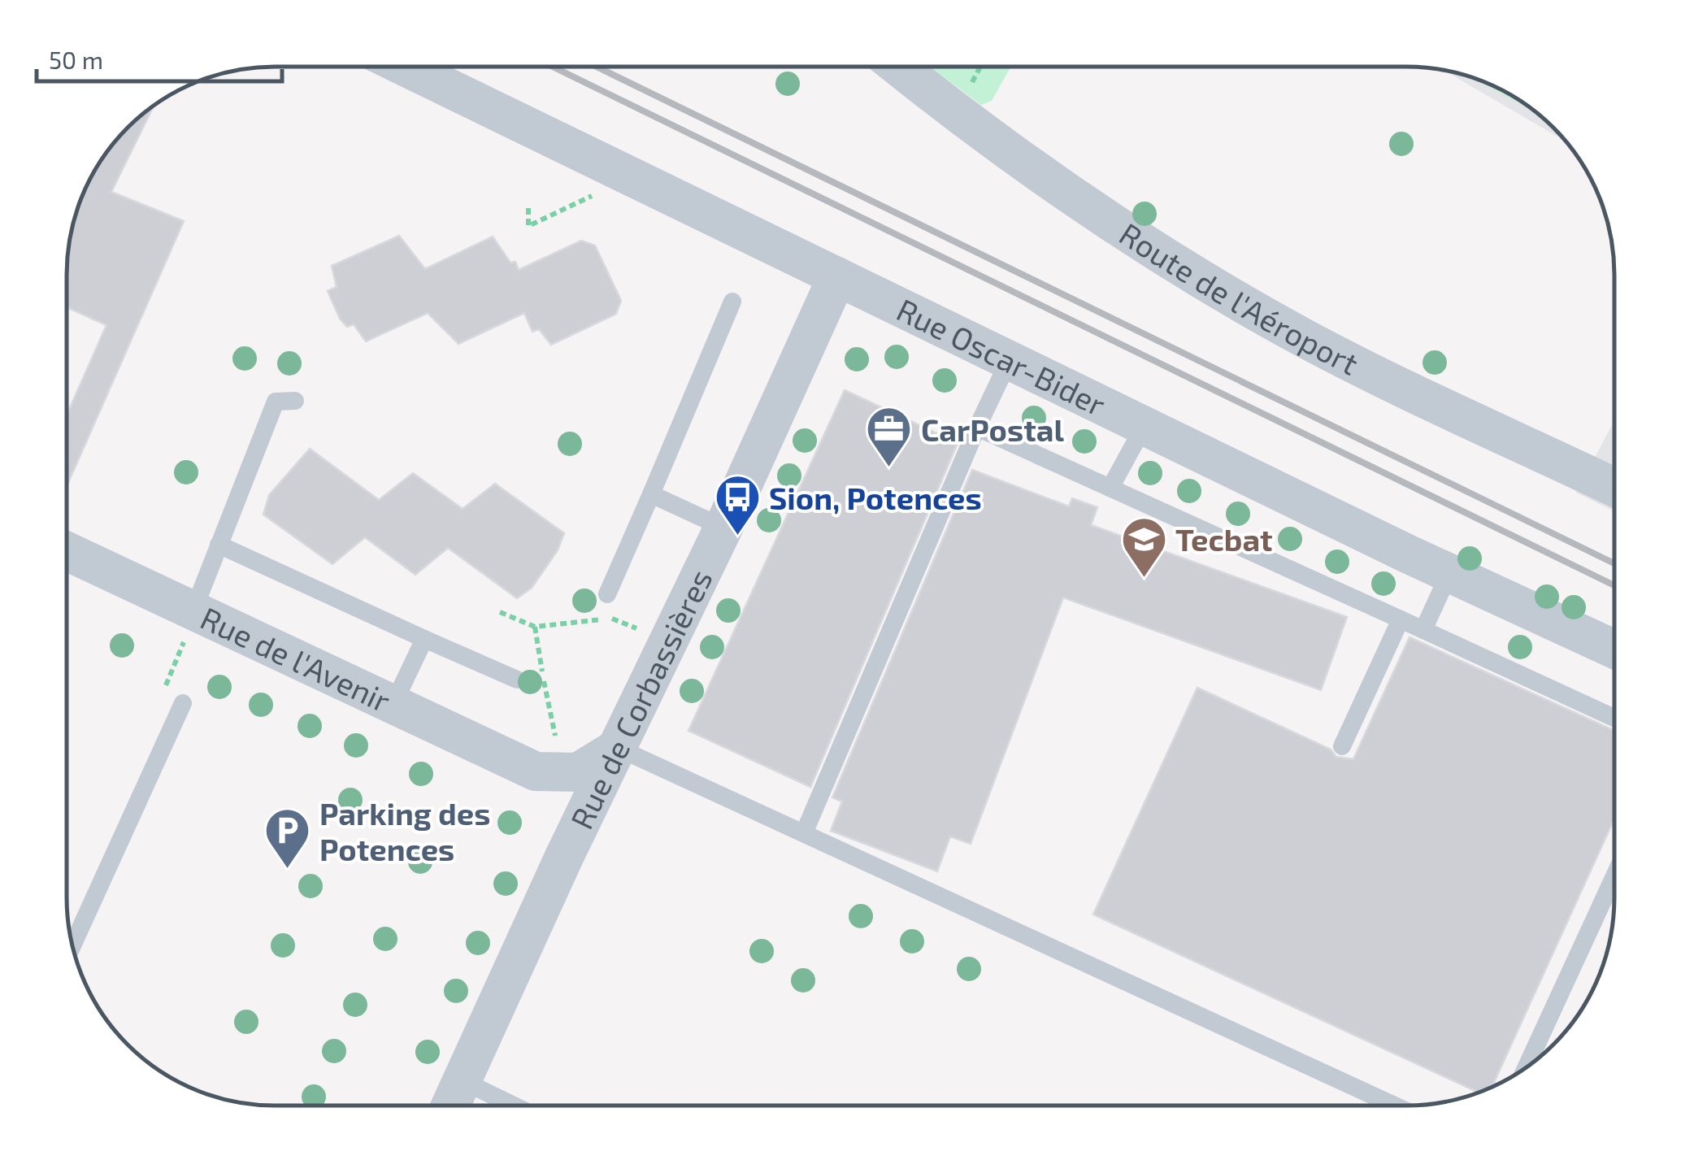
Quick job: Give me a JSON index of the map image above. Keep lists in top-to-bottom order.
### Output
{
  "streets": {
    "street": [
      "Route de l'Aéroport",
      "Rue Oscar-Bider",
      "Rue de l'Avenir",
      "Rue de Corbassières"
    ]
  },
  "crossings": [
    ["Rue Oscar-Bider", "Rue de Corbassières"],
    ["Rue de l'Avenir", "Rue de Corbassières"]
  ],
  "places": {
    "office": ["CarPostal"],
    "bus stop": ["Sion, Potences"],
    "school or university": ["Tecbat"],
    "parking": ["Parking des Potences"]
  },
  "scale_bar": "50 m"
}
